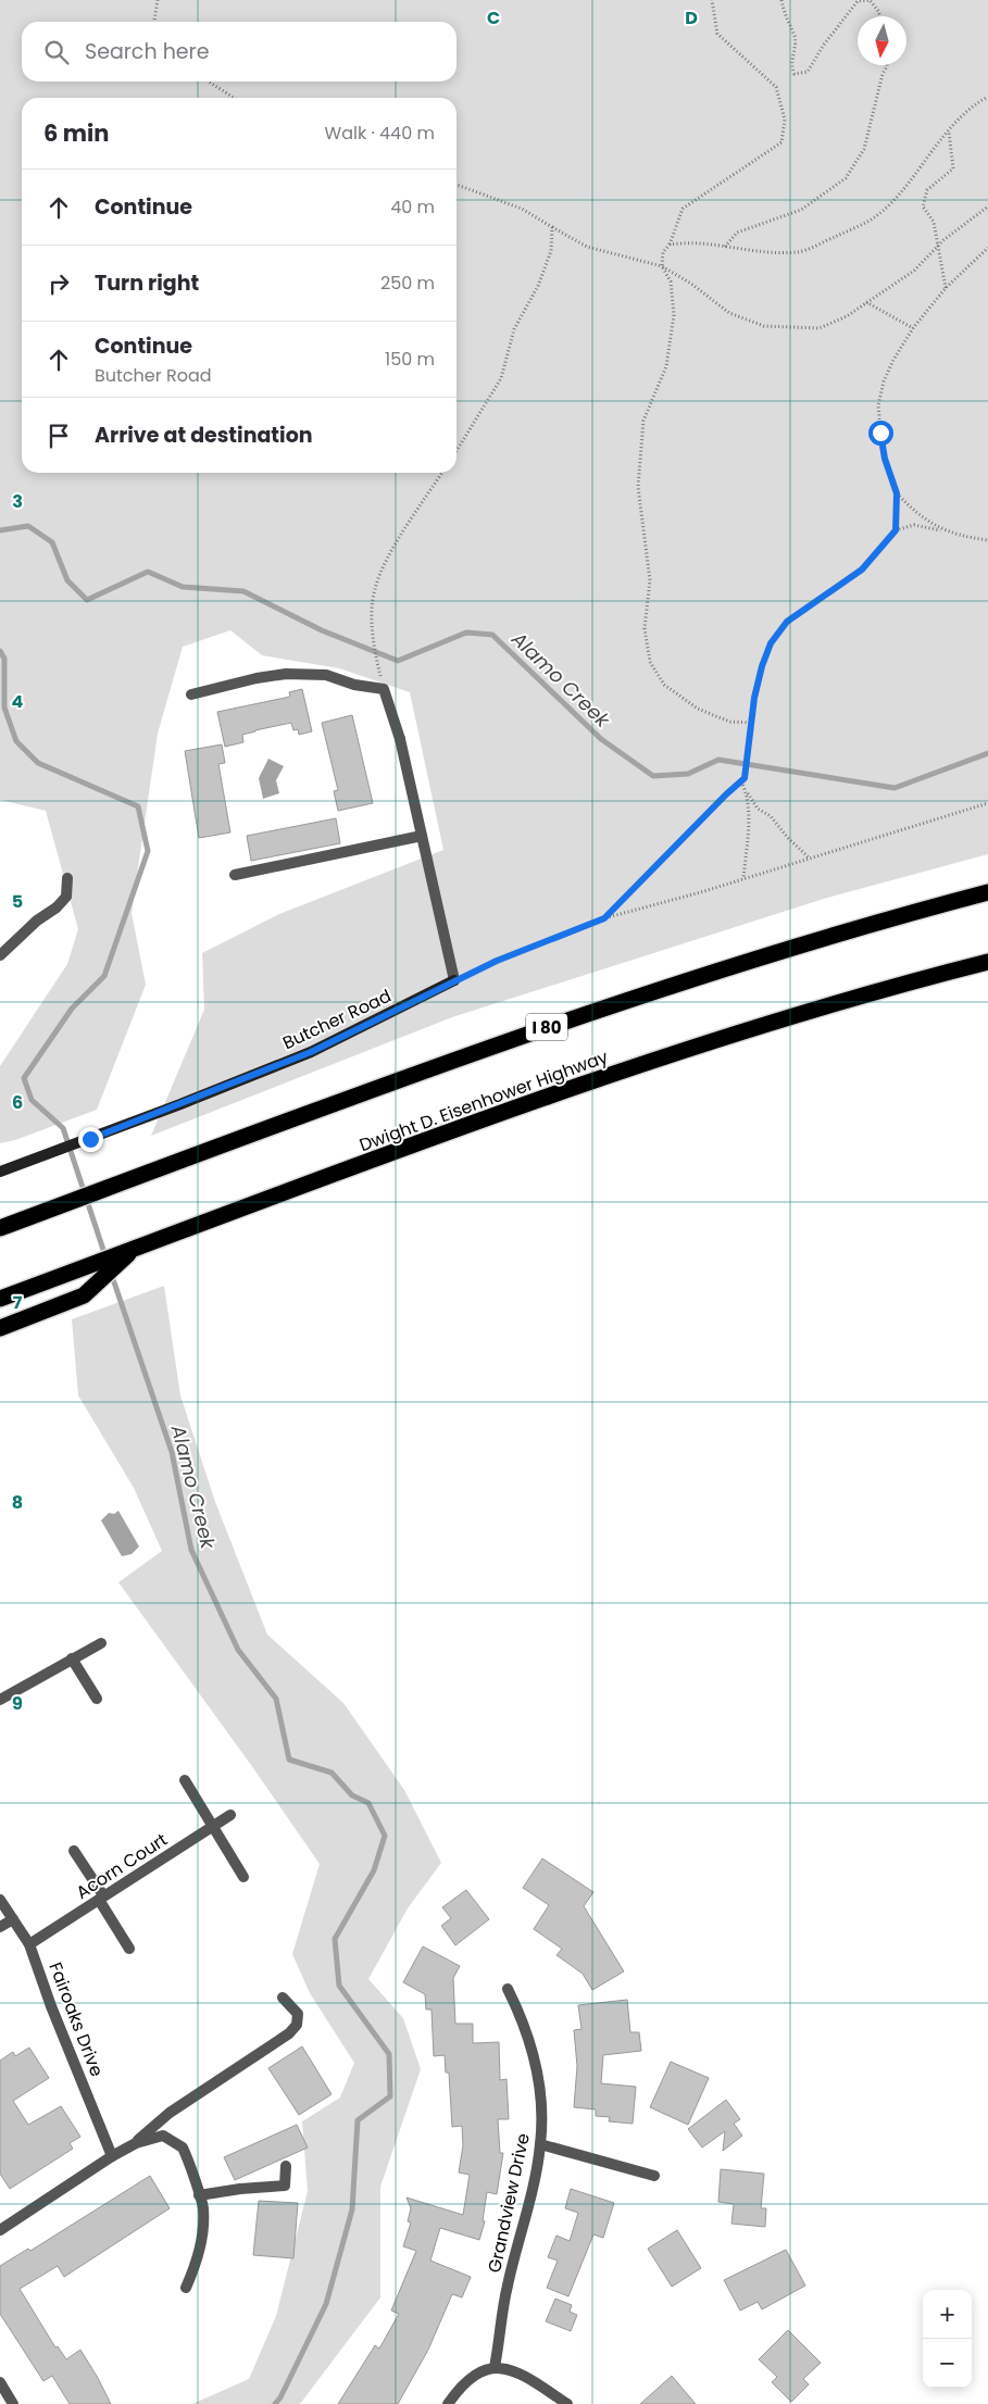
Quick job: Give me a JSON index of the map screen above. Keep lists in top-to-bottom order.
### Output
{
  "streets": {
    "highway": ["I 80", "Dwight D. Eisenhower Highway"],
    "street": [
      "Butcher Road",
      "Acorn Court",
      "Fairoaks Drive",
      "Grandview Drive"
    ]
  },
  "crossings": [
    ["Acorn Court", "Fairoaks Drive"]
  ],
  "water": ["Alamo Creek"],
  "north": "bottom",
  "page": {
    "search": "Search here",
    "heading": ["6 min", "Walk · 440 m"],
    "list": [
      ["Continue", "40 m"],
      ["Turn right", "250 m"],
      ["Continue", "Butcher Road", "150 m"],
      "Arrive at destination"
    ],
    "map_buttons": ["+", "−"]
  },
  "grid": {
    "columns": ["C", "D"],
    "rows": [
      "3",
      "4",
      "5",
      "6",
      "7",
      "8",
      "9"
    ]
  }
}
